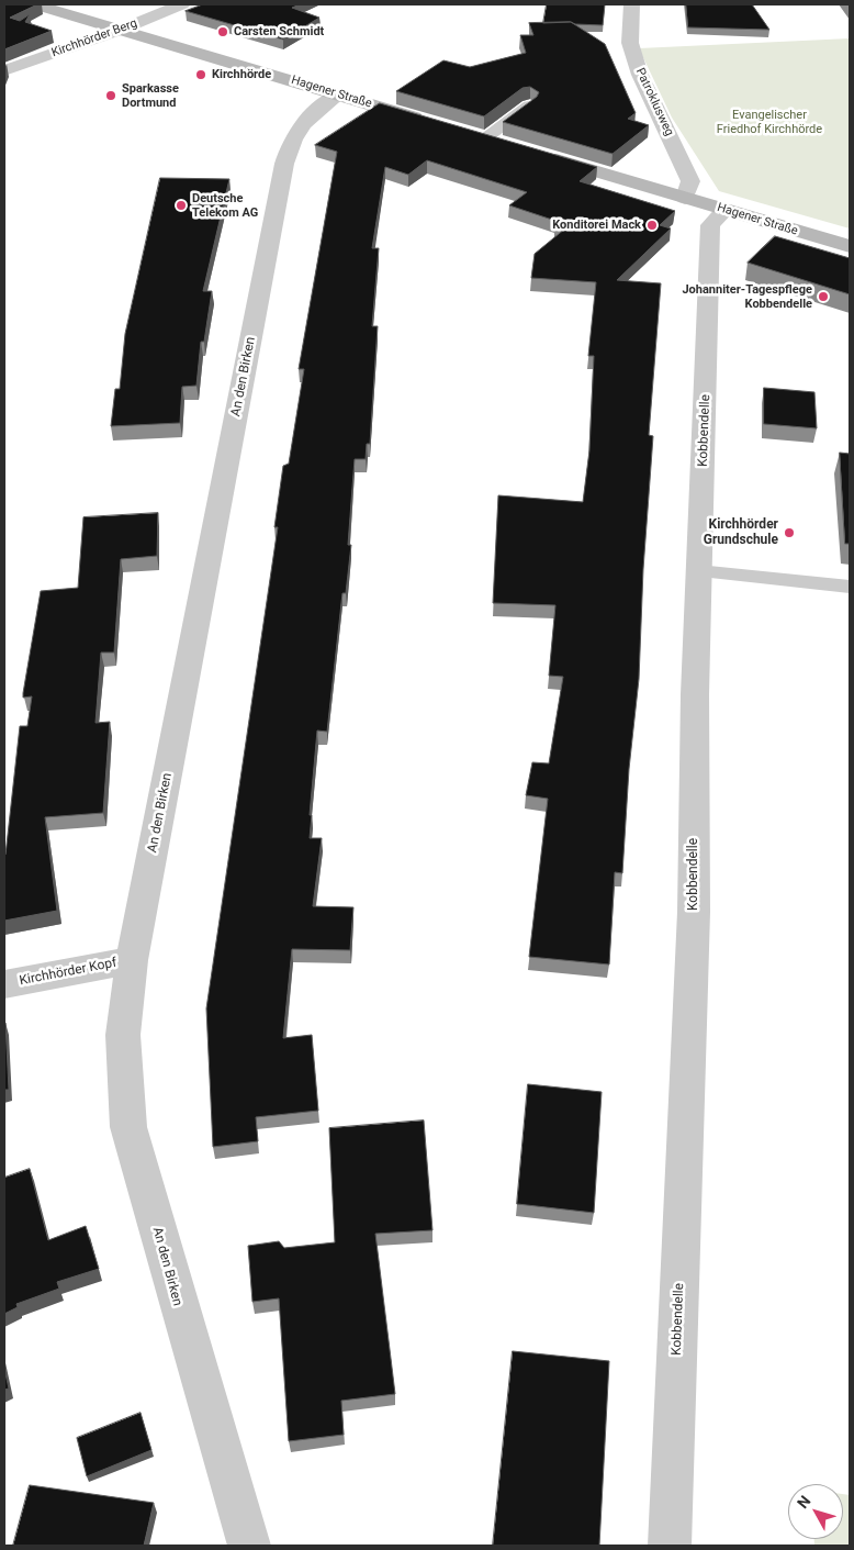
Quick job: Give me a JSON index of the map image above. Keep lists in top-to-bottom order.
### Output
{
  "streets": {
    "main road": ["Hagener Straße"],
    "street": [
      "Kirchhörder Berg",
      "Patroklusweg",
      "An den Birken",
      "Kobbendelle",
      "Kirchhörder Kopf"
    ]
  },
  "crossings": [
    ["Kirchhörder Berg", "Hagener Straße"],
    ["Hagener Straße", "Patroklusweg"],
    ["Hagener Straße", "An den Birken"],
    ["Hagener Straße", "Kobbendelle"],
    ["An den Birken", "Kirchhörder Kopf"]
  ],
  "parks": ["Evangelischer Friedhof Kirchhörde"],
  "places": [
    "Carsten Schmidt",
    "Kirchhörde",
    "Sparkasse Dortmund",
    "Deutsche Telekom AG",
    "Konditorei Mack",
    "Johanniter-Tagespflege Kobbendelle",
    "Kirchhörder Grundschule"
  ],
  "north": "top left"
}
